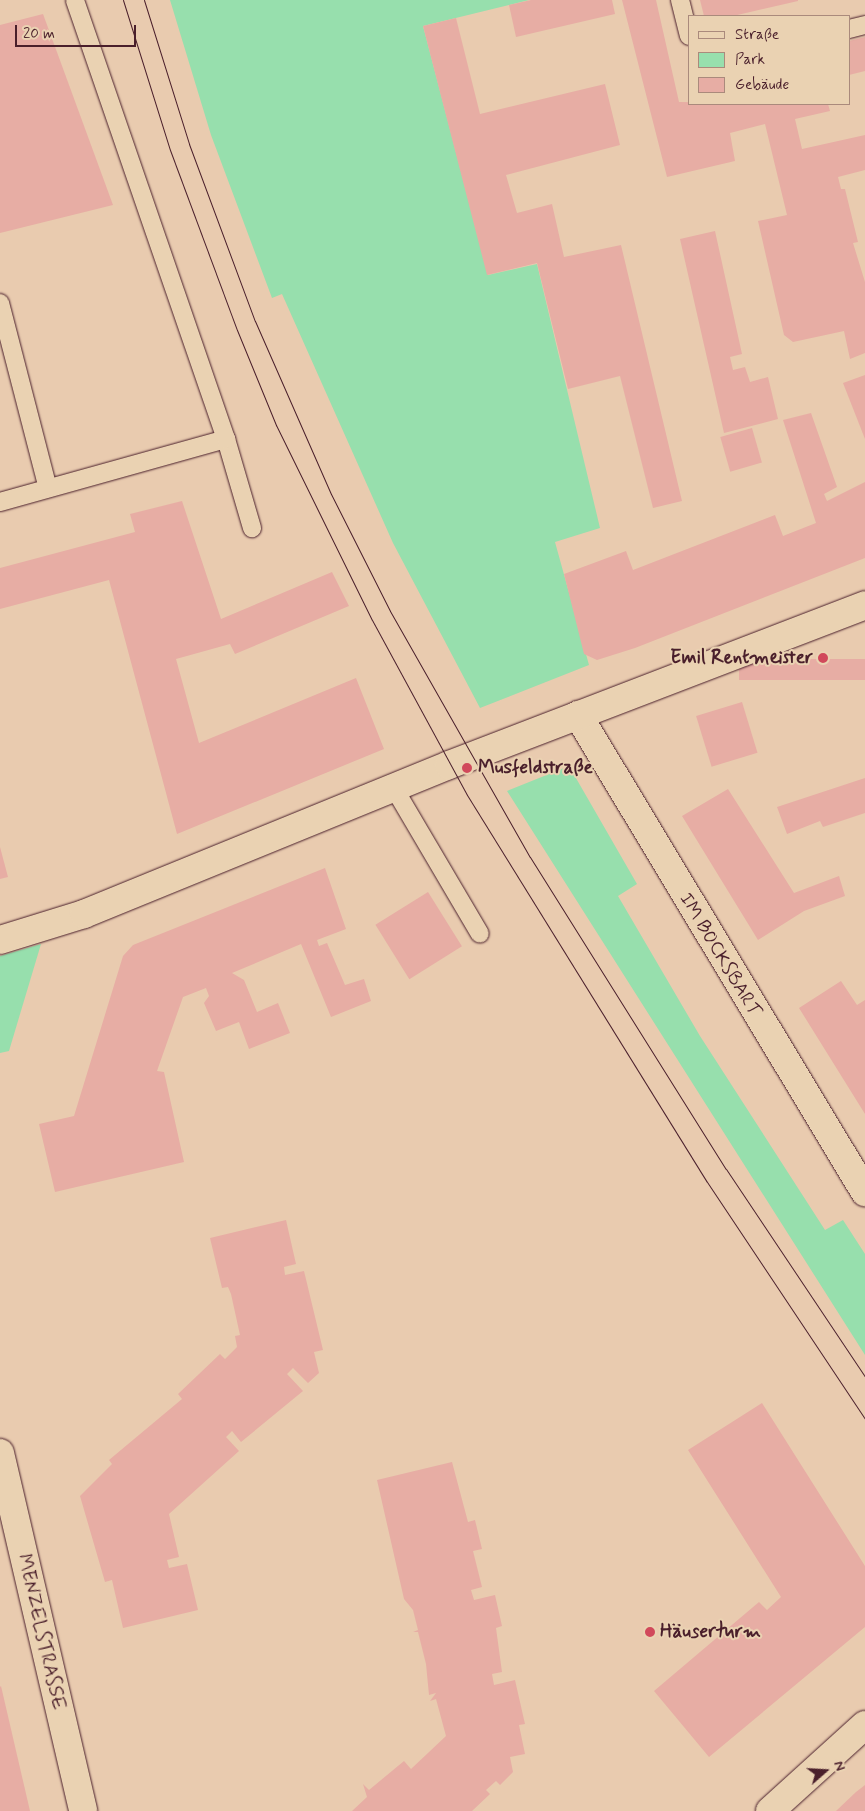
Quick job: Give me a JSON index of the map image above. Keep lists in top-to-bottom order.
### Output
{
  "streets": {
    "street": ["IM BOCKSBART", "MENZELSTRASSE"]
  },
  "places": ["Emil Rentmeister", "Musfeldstraße", "Häuserturm"],
  "legend": ["Straße", "Park", "Gebäude"],
  "scale_bar": "20 m",
  "north": "right"
}
